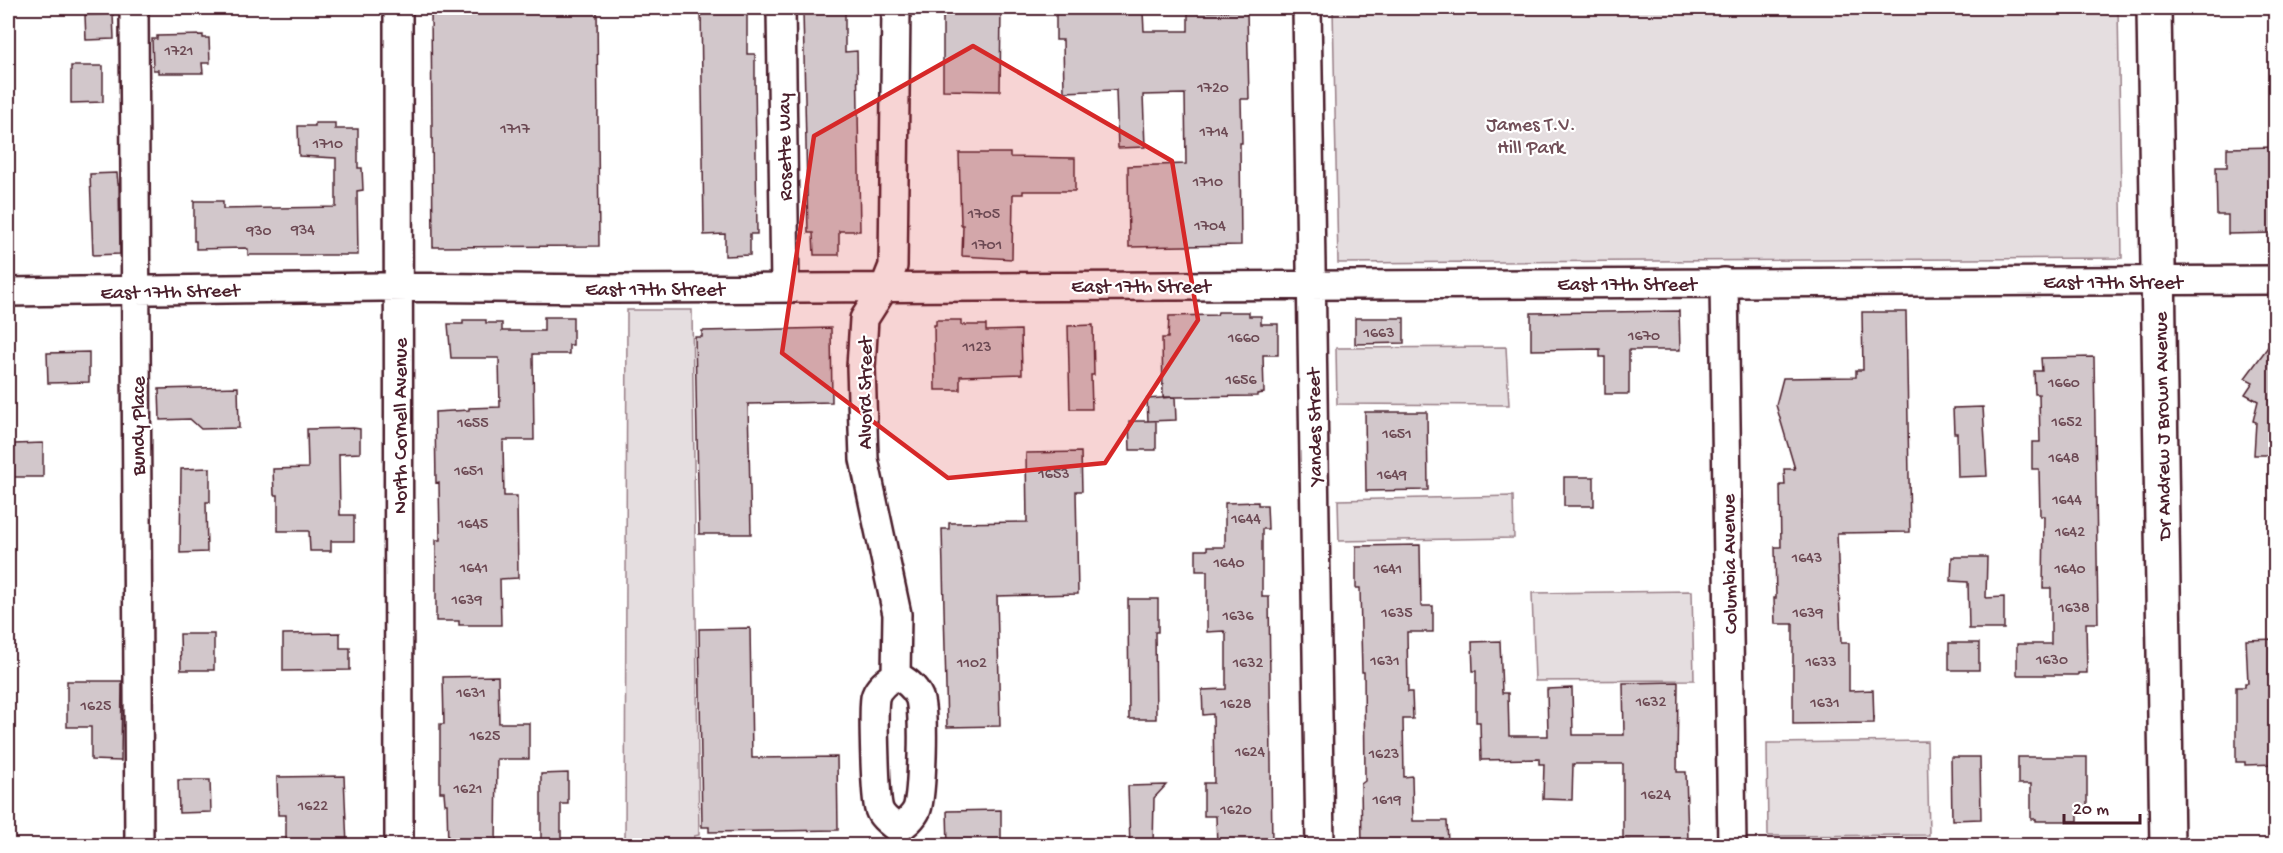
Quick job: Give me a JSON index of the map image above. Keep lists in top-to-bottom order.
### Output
{
  "streets": {
    "main road": ["Dr Andrew J Brown Avenue"],
    "street": [
      "Rosette Way",
      "East 17th Street",
      "Alvord Street",
      "Bundy Place",
      "North Cornell Avenue",
      "Yandes Street",
      "Columbia Avenue"
    ]
  },
  "crossings": [
    ["Rosette Way", "East 17th Street"],
    ["East 17th Street", "Alvord Street"],
    ["East 17th Street", "Bundy Place"],
    ["East 17th Street", "North Cornell Avenue"],
    ["East 17th Street", "Dr Andrew J Brown Avenue"],
    ["East 17th Street", "Yandes Street"],
    ["East 17th Street", "Columbia Avenue"]
  ],
  "parks": ["James T.V. Hill Park"],
  "house_numbers": [
    "1721",
    "1720",
    "1717",
    "1714",
    "1710",
    "1710",
    "1705",
    "1704",
    "934",
    "930",
    "1701",
    "1663",
    "1670",
    "1660",
    "1123",
    "1656",
    "1660",
    "1652",
    "1655",
    "1651",
    "1648",
    "1651",
    "1653",
    "1649",
    "1644",
    "1644",
    "1645",
    "1642",
    "1643",
    "1640",
    "1641",
    "1641",
    "1640",
    "1639",
    "1638",
    "1635",
    "1639",
    "1636",
    "1630",
    "1631",
    "1633",
    "1102",
    "1632",
    "1631",
    "1632",
    "1631",
    "1628",
    "1625",
    "1625",
    "1624",
    "1623",
    "1621",
    "1624",
    "1619",
    "1622",
    "1620"
  ],
  "scale_bar": "20 m"
}
